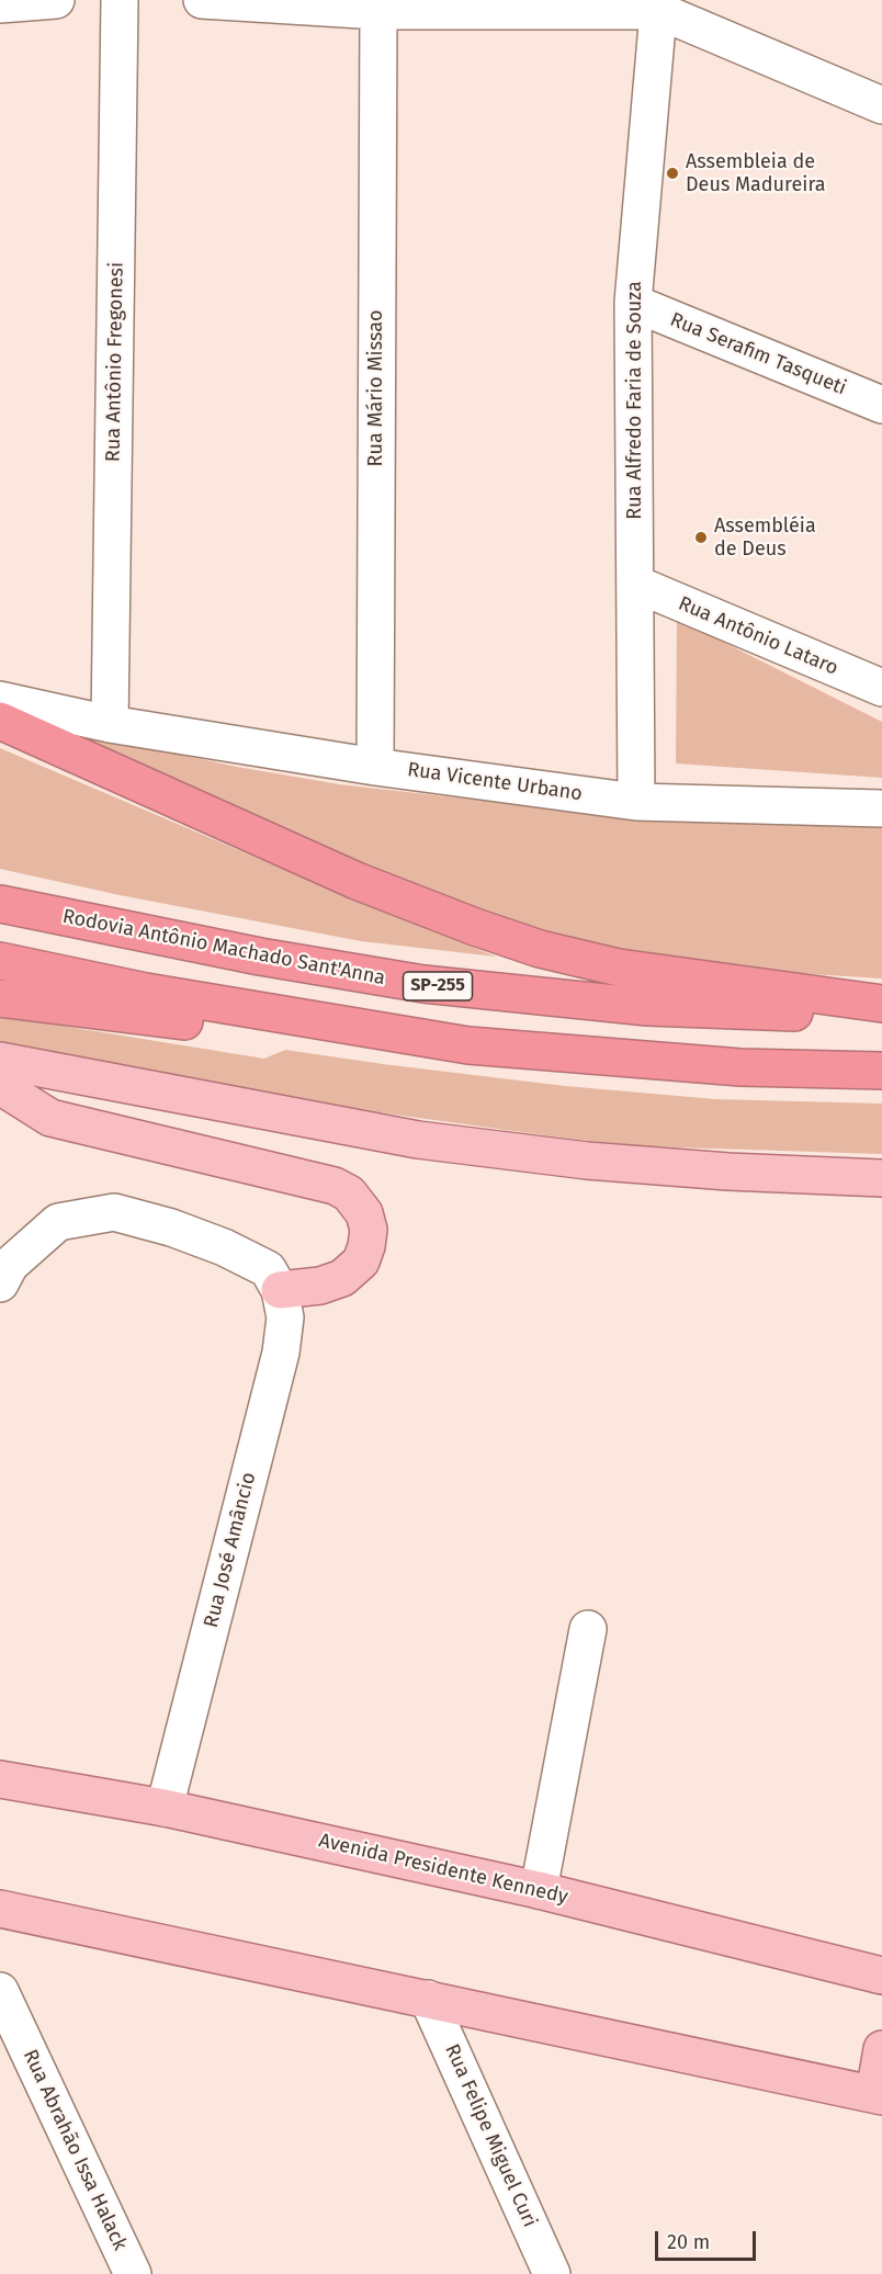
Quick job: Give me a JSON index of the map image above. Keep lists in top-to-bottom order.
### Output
{
  "streets": {
    "highway": ["Rodovia Antônio Machado Sant'Anna", "SP-255"],
    "main road": ["Avenida Presidente Kennedy"],
    "street": [
      "Rua Serafim Tasqueti",
      "Rua Antônio Fregonesi",
      "Rua Mário Missao",
      "Rua Alfredo Faria de Souza",
      "Rua Antônio Lataro",
      "Rua Vicente Urbano",
      "Rua José Amâncio",
      "Rua Felipe Miguel Curi",
      "Rua Abrahão Issa Halack"
    ]
  },
  "crossings": [
    ["Rua Serafim Tasqueti", "Rua Alfredo Faria de Souza"],
    ["Rua Antônio Fregonesi", "Rua Vicente Urbano"],
    ["Rua Mário Missao", "Rua Vicente Urbano"],
    ["Rua Alfredo Faria de Souza", "Rua Antônio Lataro"],
    ["Rua Alfredo Faria de Souza", "Rua Vicente Urbano"],
    ["Rua José Amâncio", "Avenida Presidente Kennedy"]
  ],
  "places": ["Assembleia de Deus Madureira", "Assembléia de Deus"],
  "scale_bar": "20 m"
}
